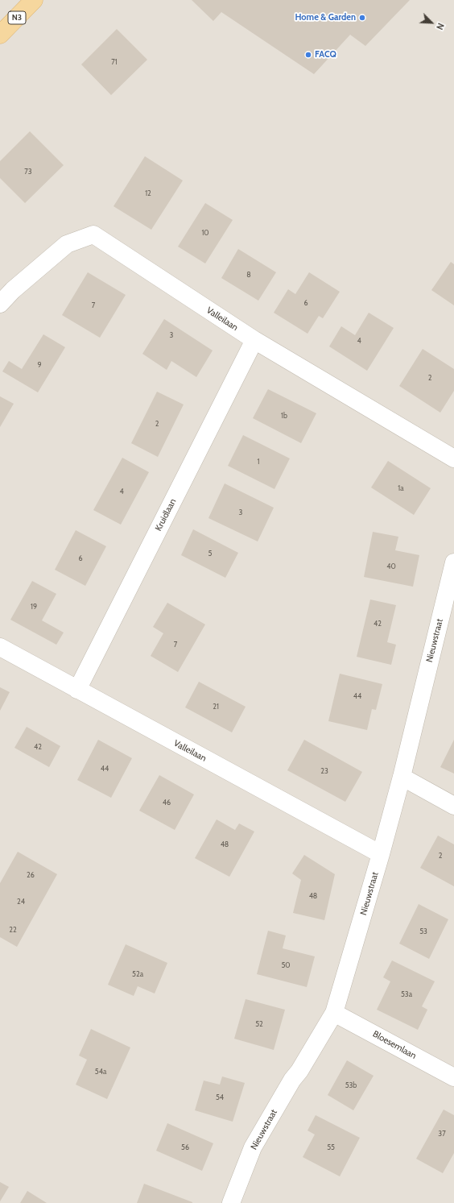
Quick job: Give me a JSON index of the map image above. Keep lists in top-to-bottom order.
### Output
{
  "streets": {
    "main road": ["N3"],
    "street": [
      "Valleilaan",
      "Kruidlaan",
      "Nieuwstraat",
      "Bloesemlaan"
    ]
  },
  "crossings": [
    ["Valleilaan", "Kruidlaan"],
    ["Valleilaan", "Nieuwstraat"],
    ["Nieuwstraat", "Bloesemlaan"]
  ],
  "places": ["Home & Garden", "FACQ"],
  "house_numbers": [
    "71",
    "73",
    "12",
    "10",
    "8",
    "6",
    "7",
    "3",
    "4",
    "9",
    "2",
    "1b",
    "2",
    "1",
    "1a",
    "4",
    "3",
    "5",
    "6",
    "40",
    "19",
    "42",
    "7",
    "44",
    "21",
    "42",
    "44",
    "23",
    "46",
    "48",
    "2",
    "26",
    "48",
    "24",
    "22",
    "53",
    "50",
    "52a",
    "53a",
    "52",
    "54a",
    "53b",
    "54",
    "37",
    "56",
    "55"
  ],
  "north": "bottom right"
}
